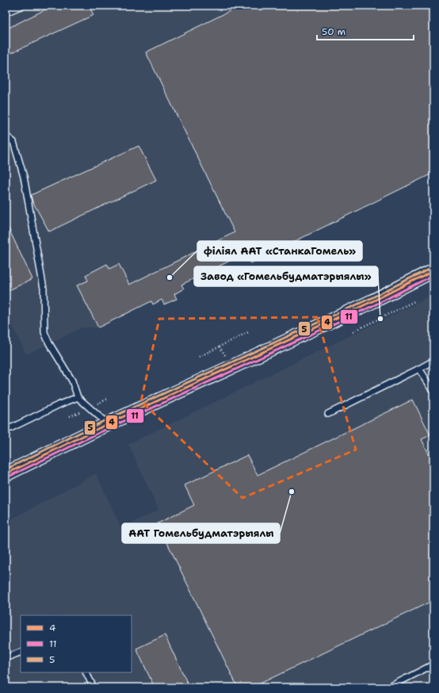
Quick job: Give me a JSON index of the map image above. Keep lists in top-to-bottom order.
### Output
{
  "places": ["філіял ААТ «СтанкаГомель»", "Завод «Гомельбудматэрыялы»", "ААТ Гомельбудматэрыялы"],
  "lines": ["transit line 5", "transit line 4", "transit line 11"],
  "legend": ["4", "11", "5"],
  "scale_bar": "50 m"
}
